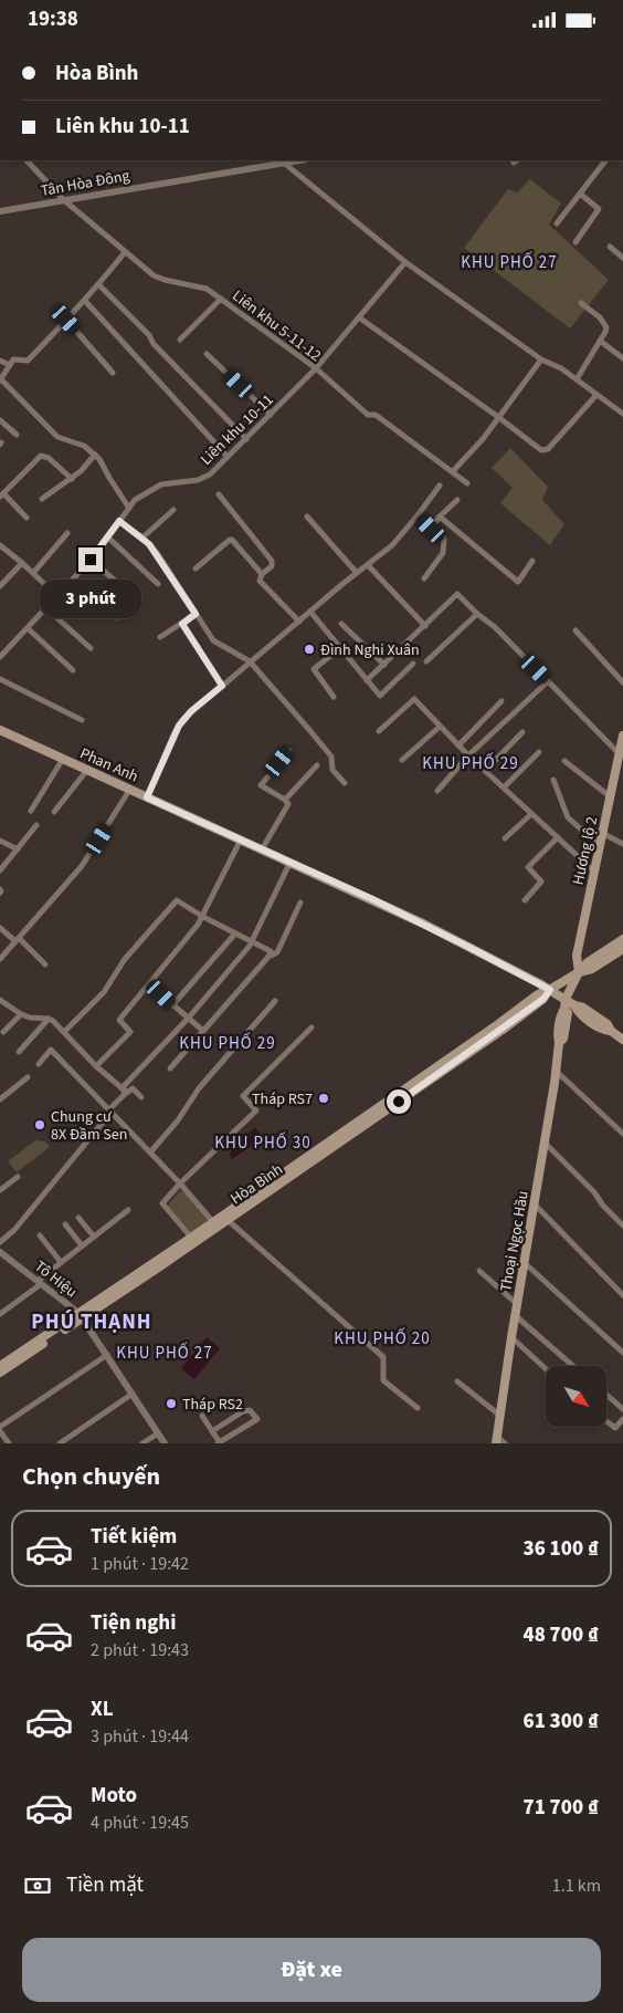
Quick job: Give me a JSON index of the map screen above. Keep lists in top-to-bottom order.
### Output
{
  "streets": {
    "main road": [
      "Phan Anh",
      "Hương lộ 2",
      "Hòa Bình",
      "Thoại Ngọc Hầu"
    ],
    "street": [
      "Tân Hòa Đông",
      "Liên khu 5-11-12",
      "Liên khu 10-11",
      "Tô Hiệu"
    ]
  },
  "crossings": [
    ["Tân Hòa Đông", "Liên khu 5-11-12"],
    ["Liên khu 5-11-12", "Liên khu 10-11"],
    ["Phan Anh", "Hòa Bình"],
    ["Phan Anh", "Thoại Ngọc Hầu"],
    ["Hương lộ 2", "Hòa Bình"],
    ["Hương lộ 2", "Thoại Ngọc Hầu"],
    ["Hòa Bình", "Thoại Ngọc Hầu"],
    ["Hòa Bình", "Tô Hiệu"]
  ],
  "districts": [
    "KHU PHỐ 27",
    "KHU PHỐ 29",
    "KHU PHỐ 29",
    "KHU PHỐ 30",
    "PHÚ THẠNH",
    "KHU PHỐ 20",
    "KHU PHỐ 27"
  ],
  "places": [
    "Đình Nghi Xuân",
    "Tháp RS7",
    "Chung cư 8X Đầm Sen",
    "Tháp RS2"
  ],
  "north": "bottom right",
  "page": {
    "status": "19:38",
    "banner": ["Hòa Bình", "Liên khu 10-11"],
    "bubble": "3 phút",
    "heading": "Chọn chuyến",
    "list": [
      {
        "name": "Tiết kiệm",
        "note": "1 phút · 19:42",
        "value": "36 100 ₫"
      },
      {
        "name": "Tiện nghi",
        "note": "2 phút · 19:43",
        "value": "48 700 ₫"
      },
      {
        "name": "XL",
        "note": "3 phút · 19:44",
        "value": "61 300 ₫"
      },
      {
        "name": "Moto",
        "note": "4 phút · 19:45",
        "value": "71 700 ₫"
      }
    ],
    "pay": ["Tiền mặt", "1.1 km"],
    "buttons": "Đặt xe"
  }
}
